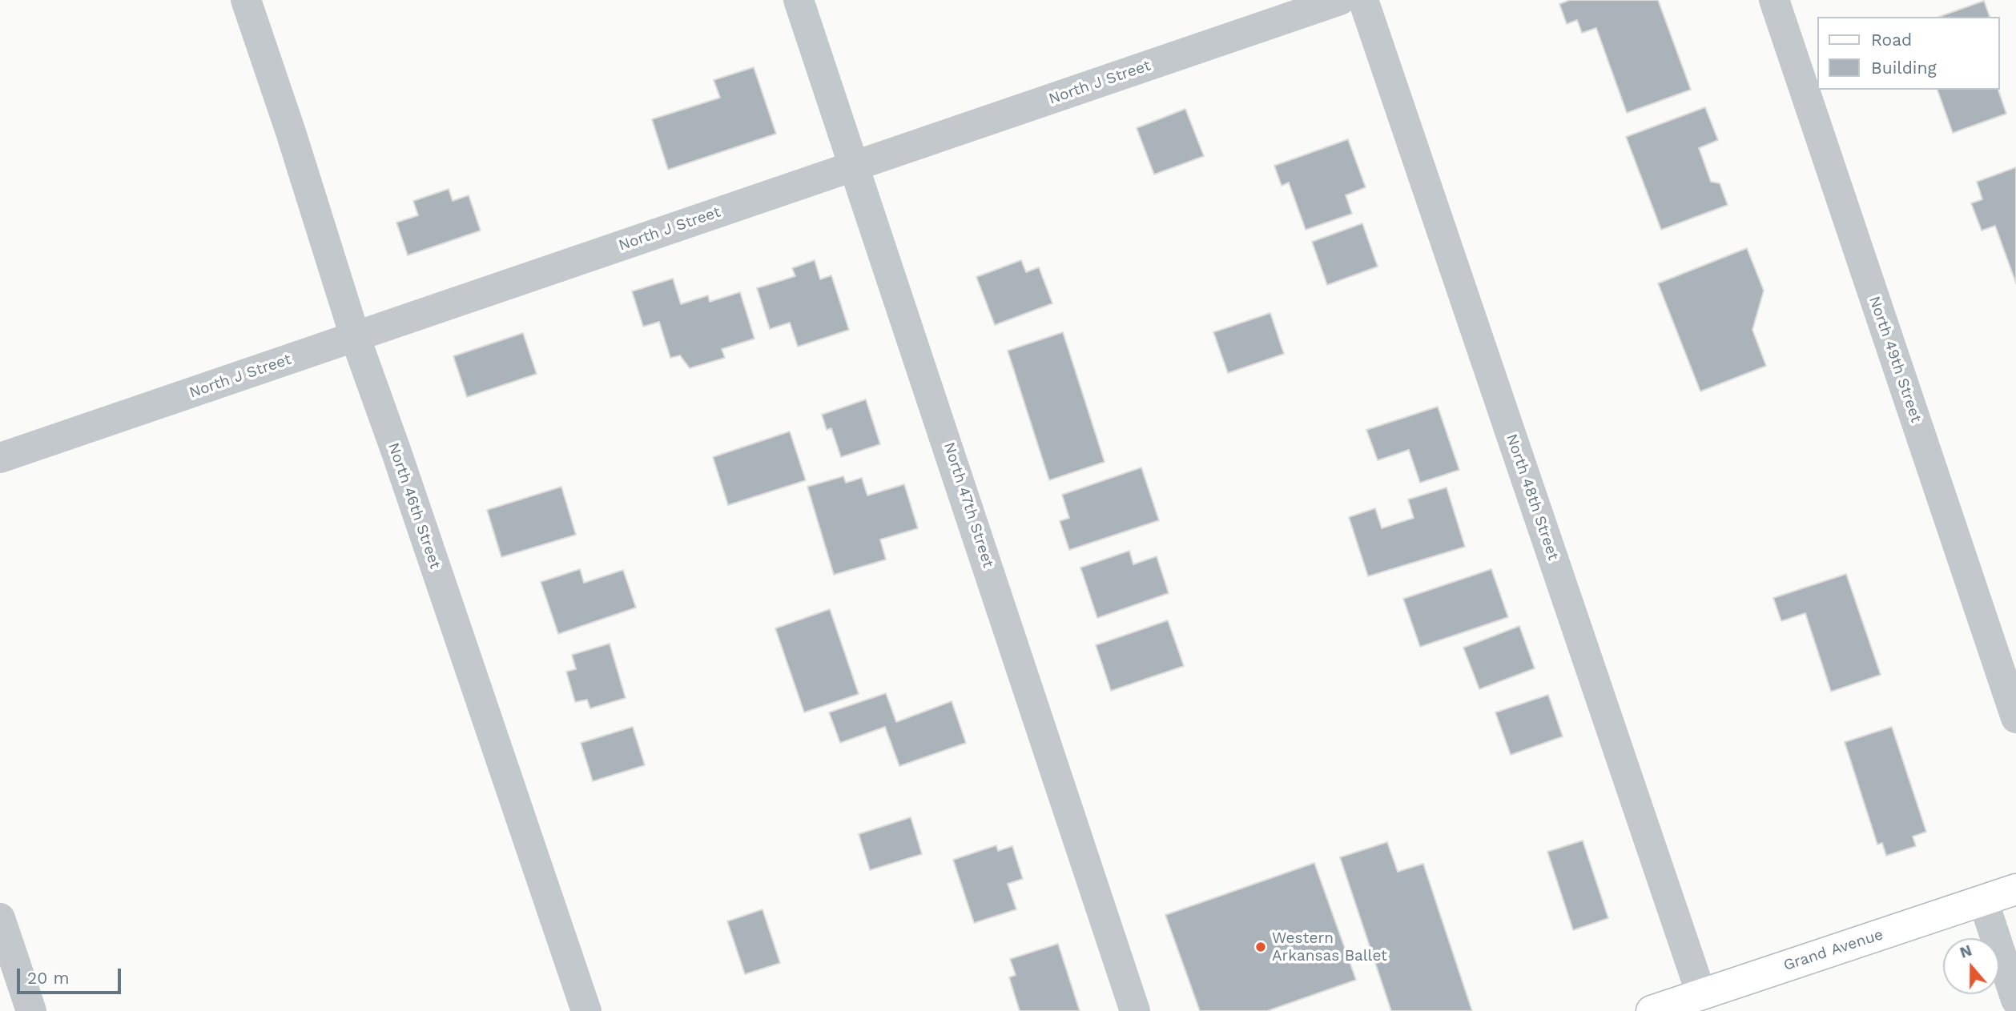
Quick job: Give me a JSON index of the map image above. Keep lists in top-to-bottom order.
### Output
{
  "streets": {
    "main road": ["Grand Avenue"],
    "street": [
      "North J Street",
      "North 49th Street",
      "North 48th Street",
      "North 47th Street",
      "North 46th Street"
    ]
  },
  "crossings": [
    ["North J Street", "North 47th Street"],
    ["North J Street", "North 46th Street"],
    ["North 48th Street", "Grand Avenue"]
  ],
  "places": ["Western Arkansas Ballet"],
  "legend": ["Road", "Building"],
  "scale_bar": "20 m",
  "north": "top"
}
